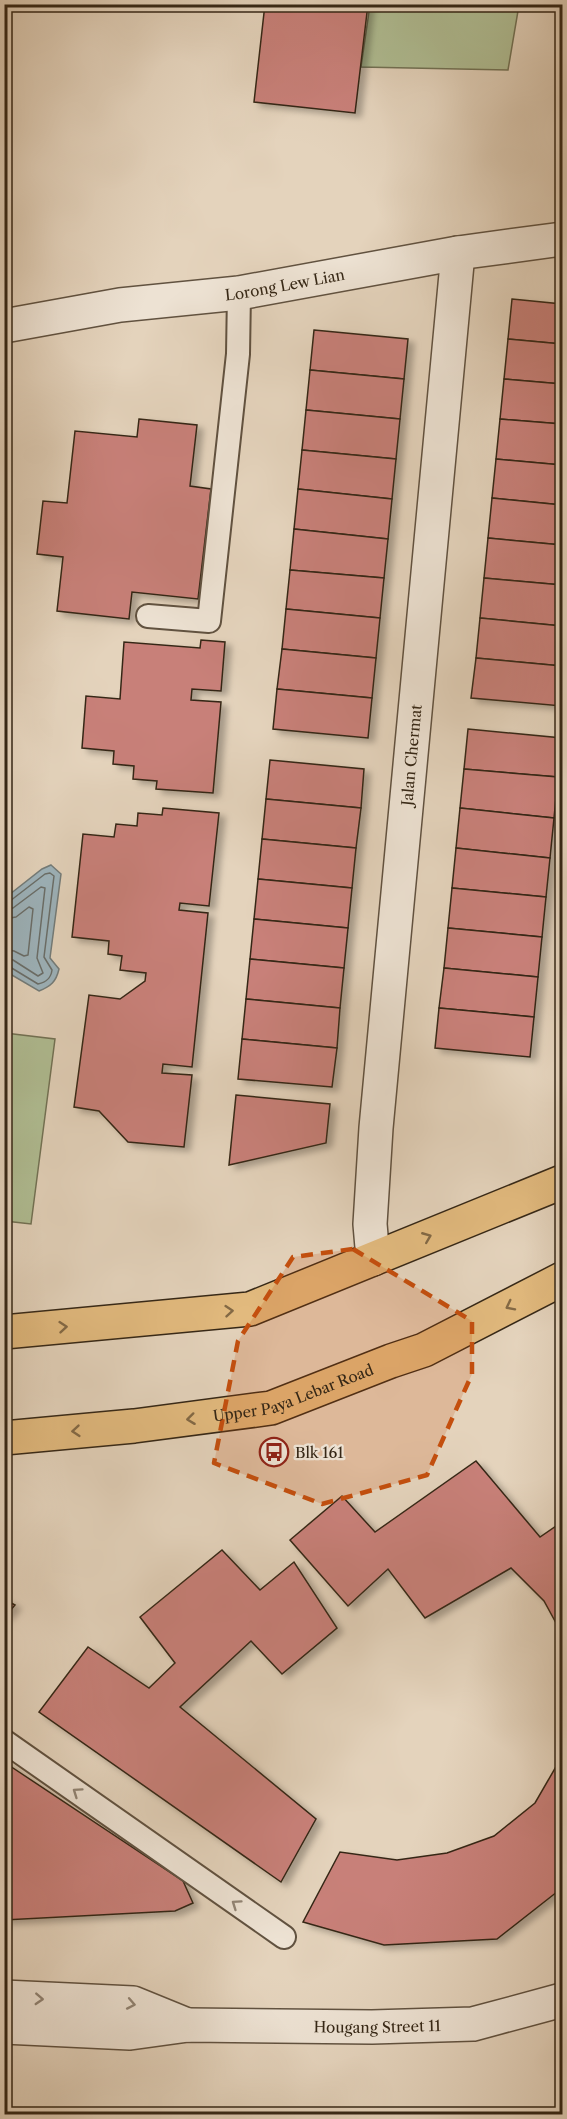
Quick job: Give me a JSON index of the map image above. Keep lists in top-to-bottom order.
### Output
{
  "streets": {
    "main road": ["Upper Paya Lebar Road"],
    "street": ["Lorong Lew Lian", "Jalan Chermat", "Hougang Street 11"]
  },
  "crossings": [
    ["Lorong Lew Lian", "Jalan Chermat"]
  ],
  "places": {
    "bus stop": ["Blk 161"]
  }
}
